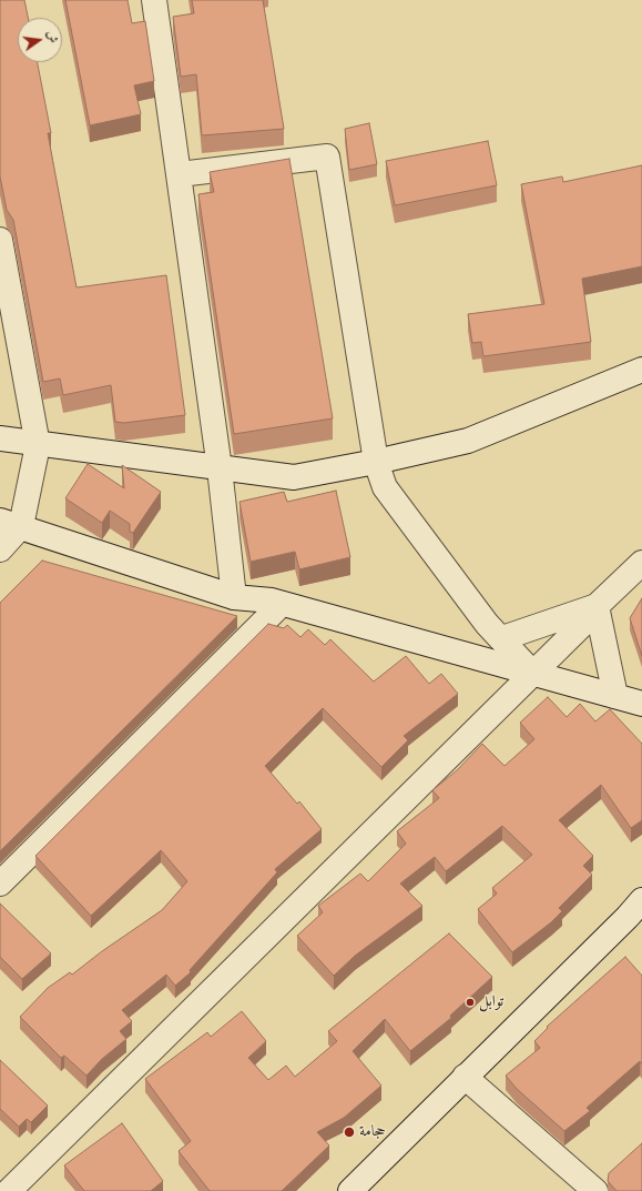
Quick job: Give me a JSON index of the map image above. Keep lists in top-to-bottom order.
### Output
{
  "places": ["توابل", "حجامة"],
  "north": "right"
}
